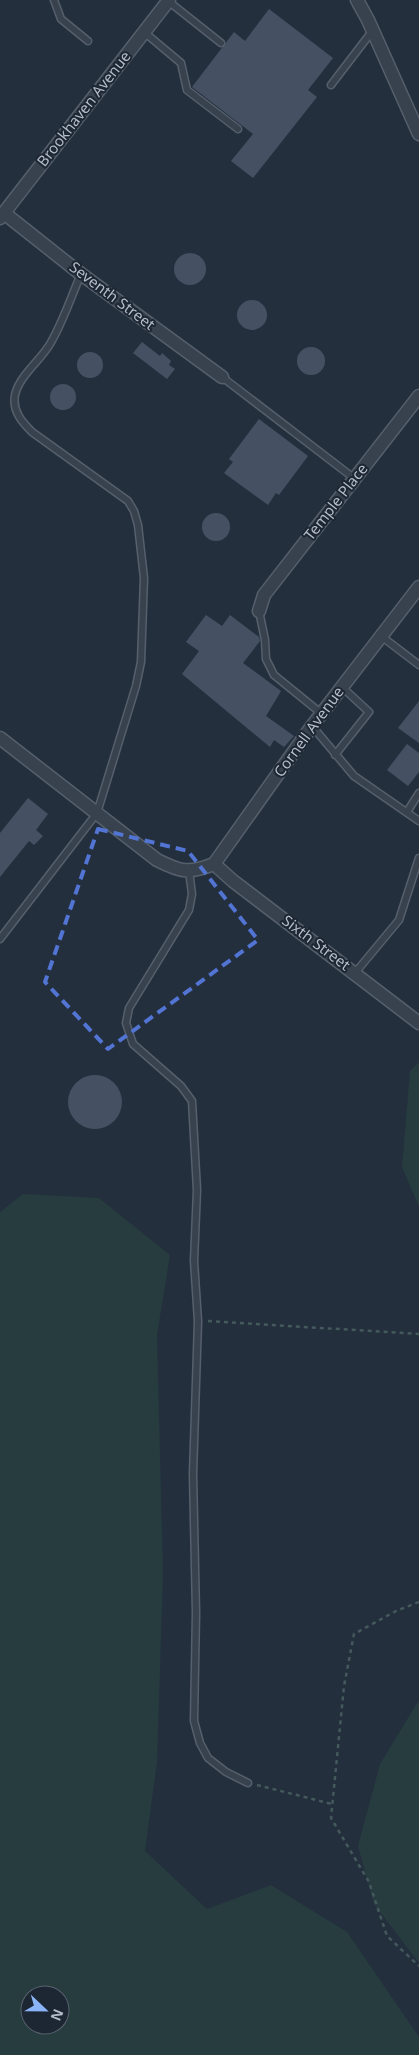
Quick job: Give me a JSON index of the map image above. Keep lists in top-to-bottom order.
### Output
{
  "streets": {
    "street": [
      "Brookhaven Avenue",
      "Seventh Street",
      "Temple Place",
      "Cornell Avenue",
      "Sixth Street"
    ]
  },
  "crossings": [
    ["Brookhaven Avenue", "Seventh Street"],
    ["Cornell Avenue", "Sixth Street"]
  ],
  "north": "right"
}
